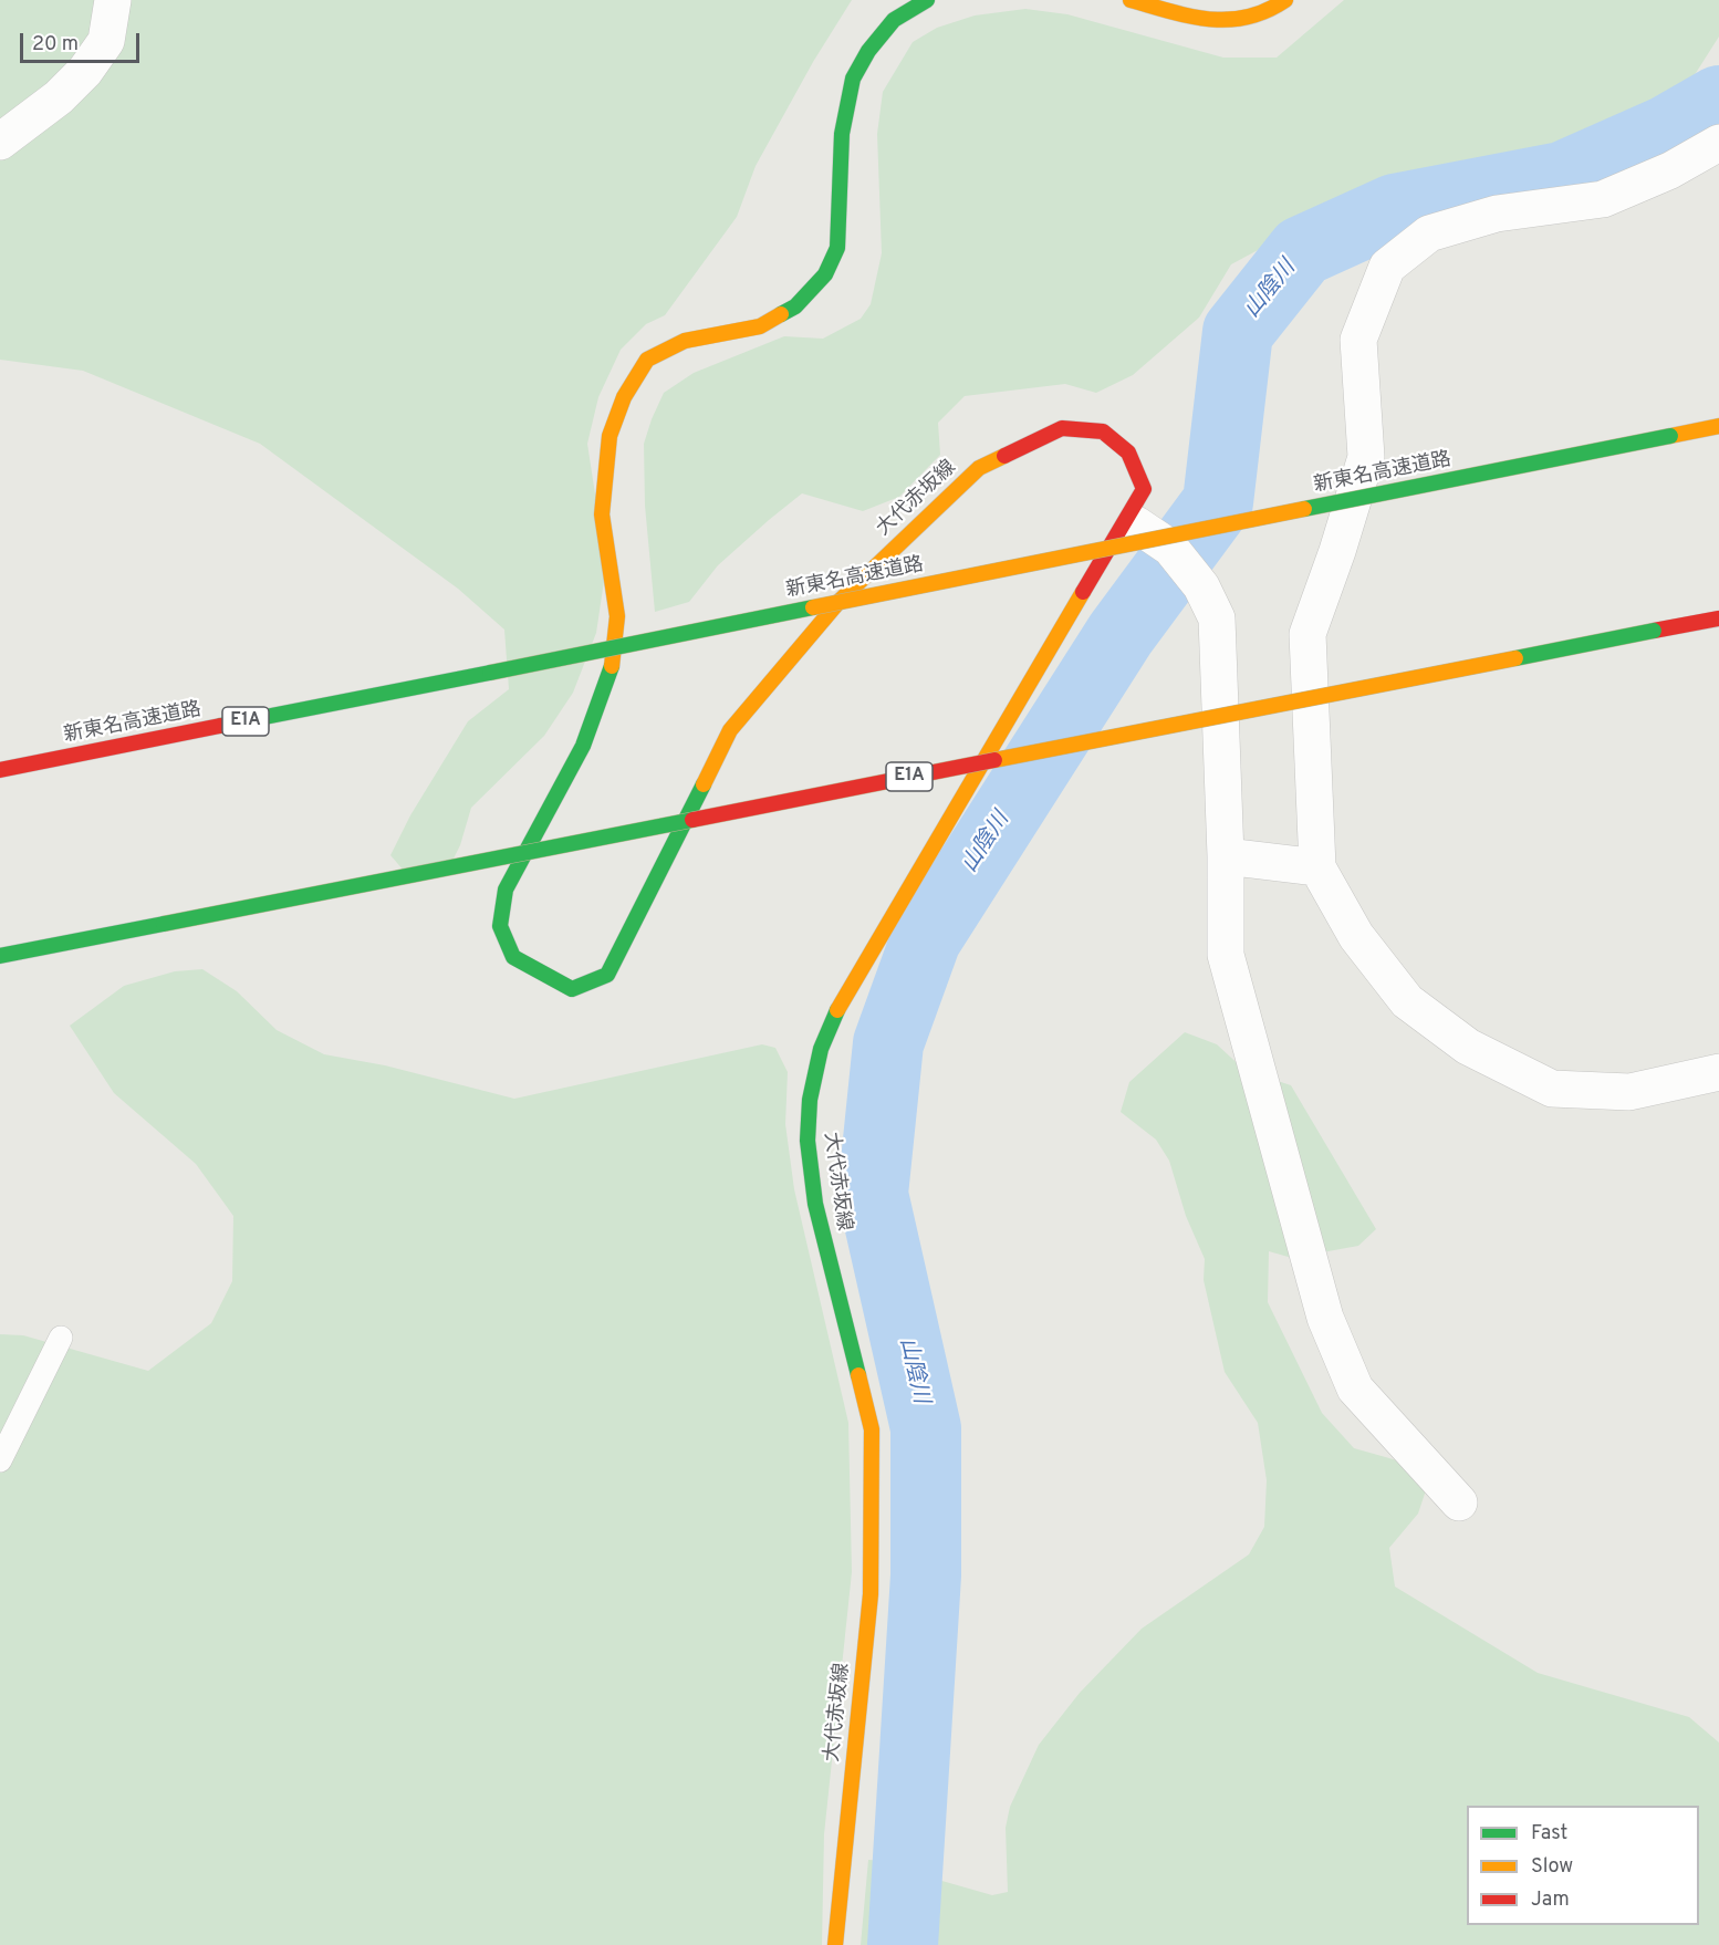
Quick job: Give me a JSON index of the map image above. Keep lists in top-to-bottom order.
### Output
{
  "streets": {
    "main road": ["新東名高速道路", "大代赤坂線", "E1A"]
  },
  "water": ["山陰川"],
  "legend": ["Fast", "Slow", "Jam"],
  "scale_bar": "20 m"
}
